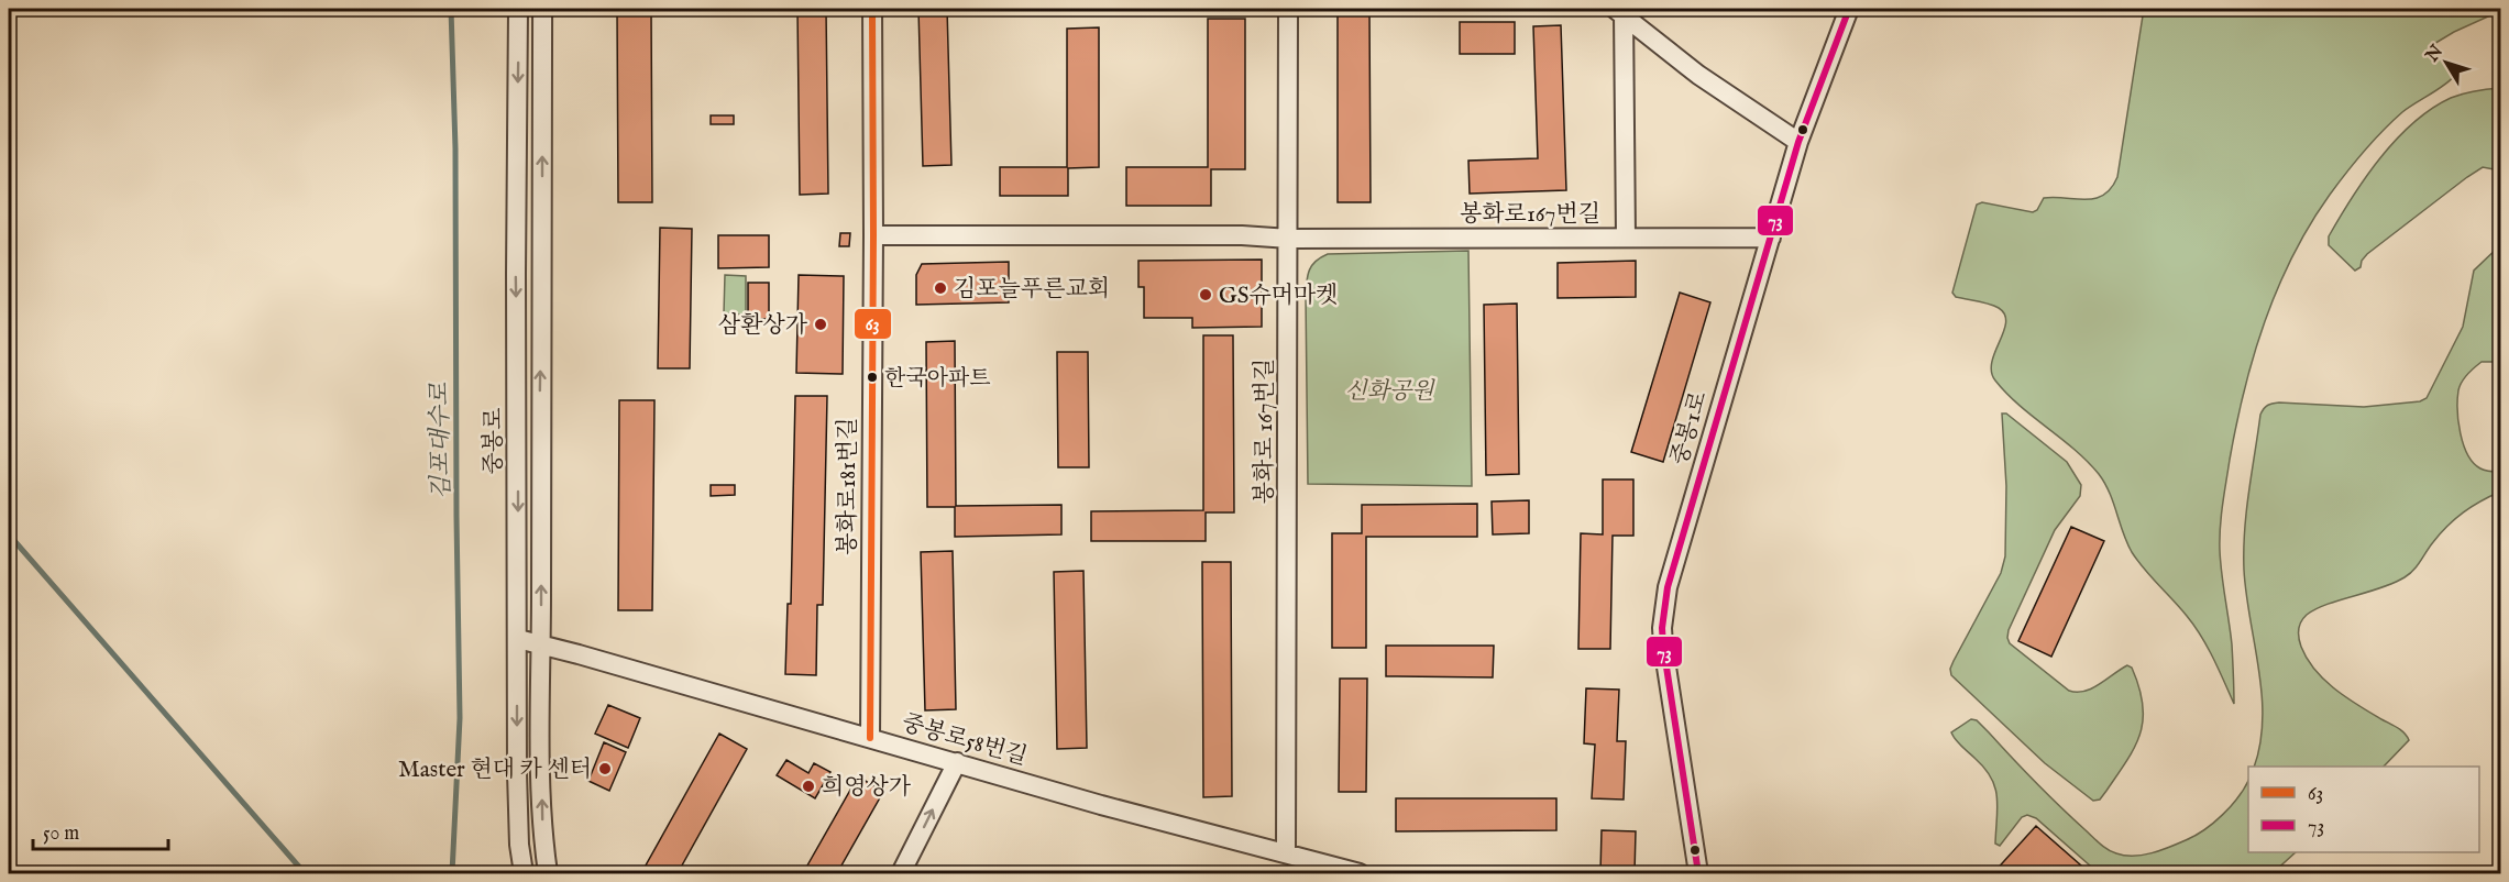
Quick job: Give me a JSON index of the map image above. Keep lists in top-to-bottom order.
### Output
{
  "streets": {
    "street": [
      "봉화로167번길",
      "중봉1로",
      "봉화로 167번길",
      "중봉로",
      "봉화로181번길",
      "중봉로58번길"
    ]
  },
  "crossings": [
    ["봉화로167번길", "중봉1로"],
    ["봉화로167번길", "봉화로 167번길"],
    ["봉화로 167번길", "중봉로58번길"],
    ["중봉로", "중봉로58번길"],
    ["봉화로181번길", "중봉로58번길"]
  ],
  "water": ["김포대수로"],
  "parks": ["신화공원"],
  "places": [
    "김포늘푸른교회",
    "GS슈머마켓",
    "삼환상가",
    "한국아파트",
    "Master 현대 카 센터",
    "희영상가"
  ],
  "lines": ["transit line 63", "transit line 73"],
  "legend": ["63", "73"],
  "scale_bar": "50 m",
  "north": "top left"
}
